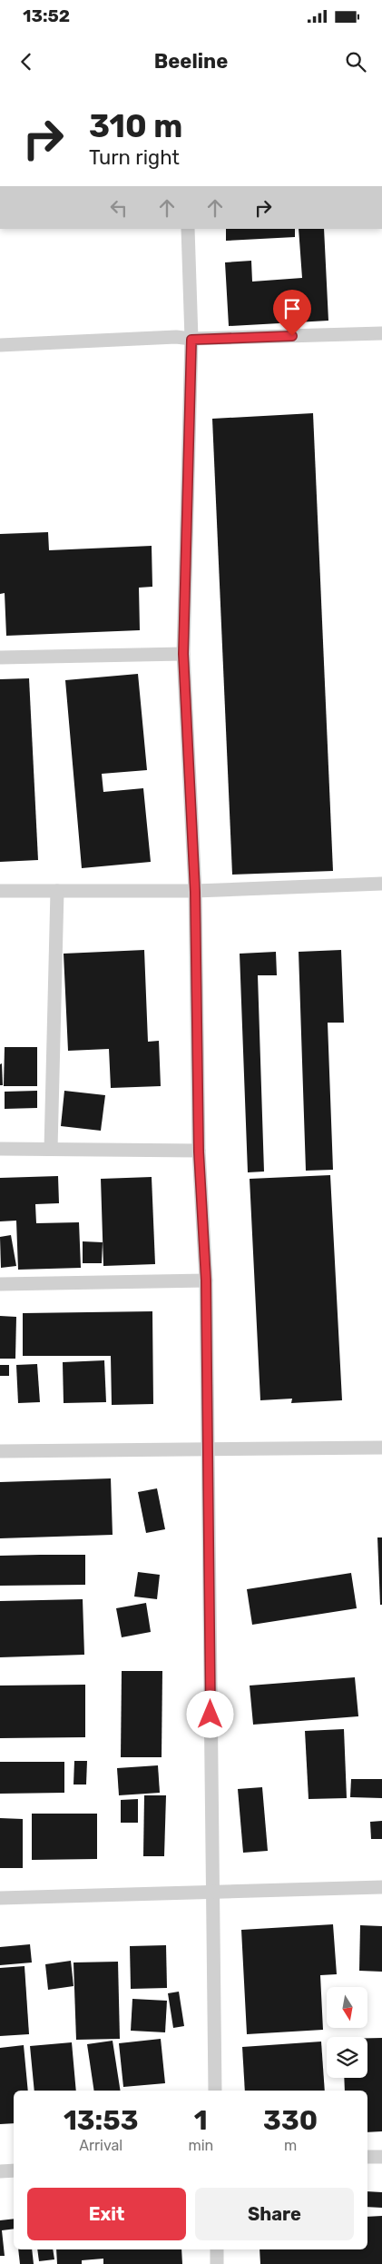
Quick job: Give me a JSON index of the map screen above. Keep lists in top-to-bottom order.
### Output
{
  "north": "bottom",
  "page": {
    "status": "13:52",
    "header": "Beeline",
    "turn": ["310 m", "Turn right"],
    "eta": [
      "13:53",
      "Arrival",
      "1",
      "min",
      "330",
      "m"
    ],
    "buttons": ["Exit", "Share"]
  }
}
